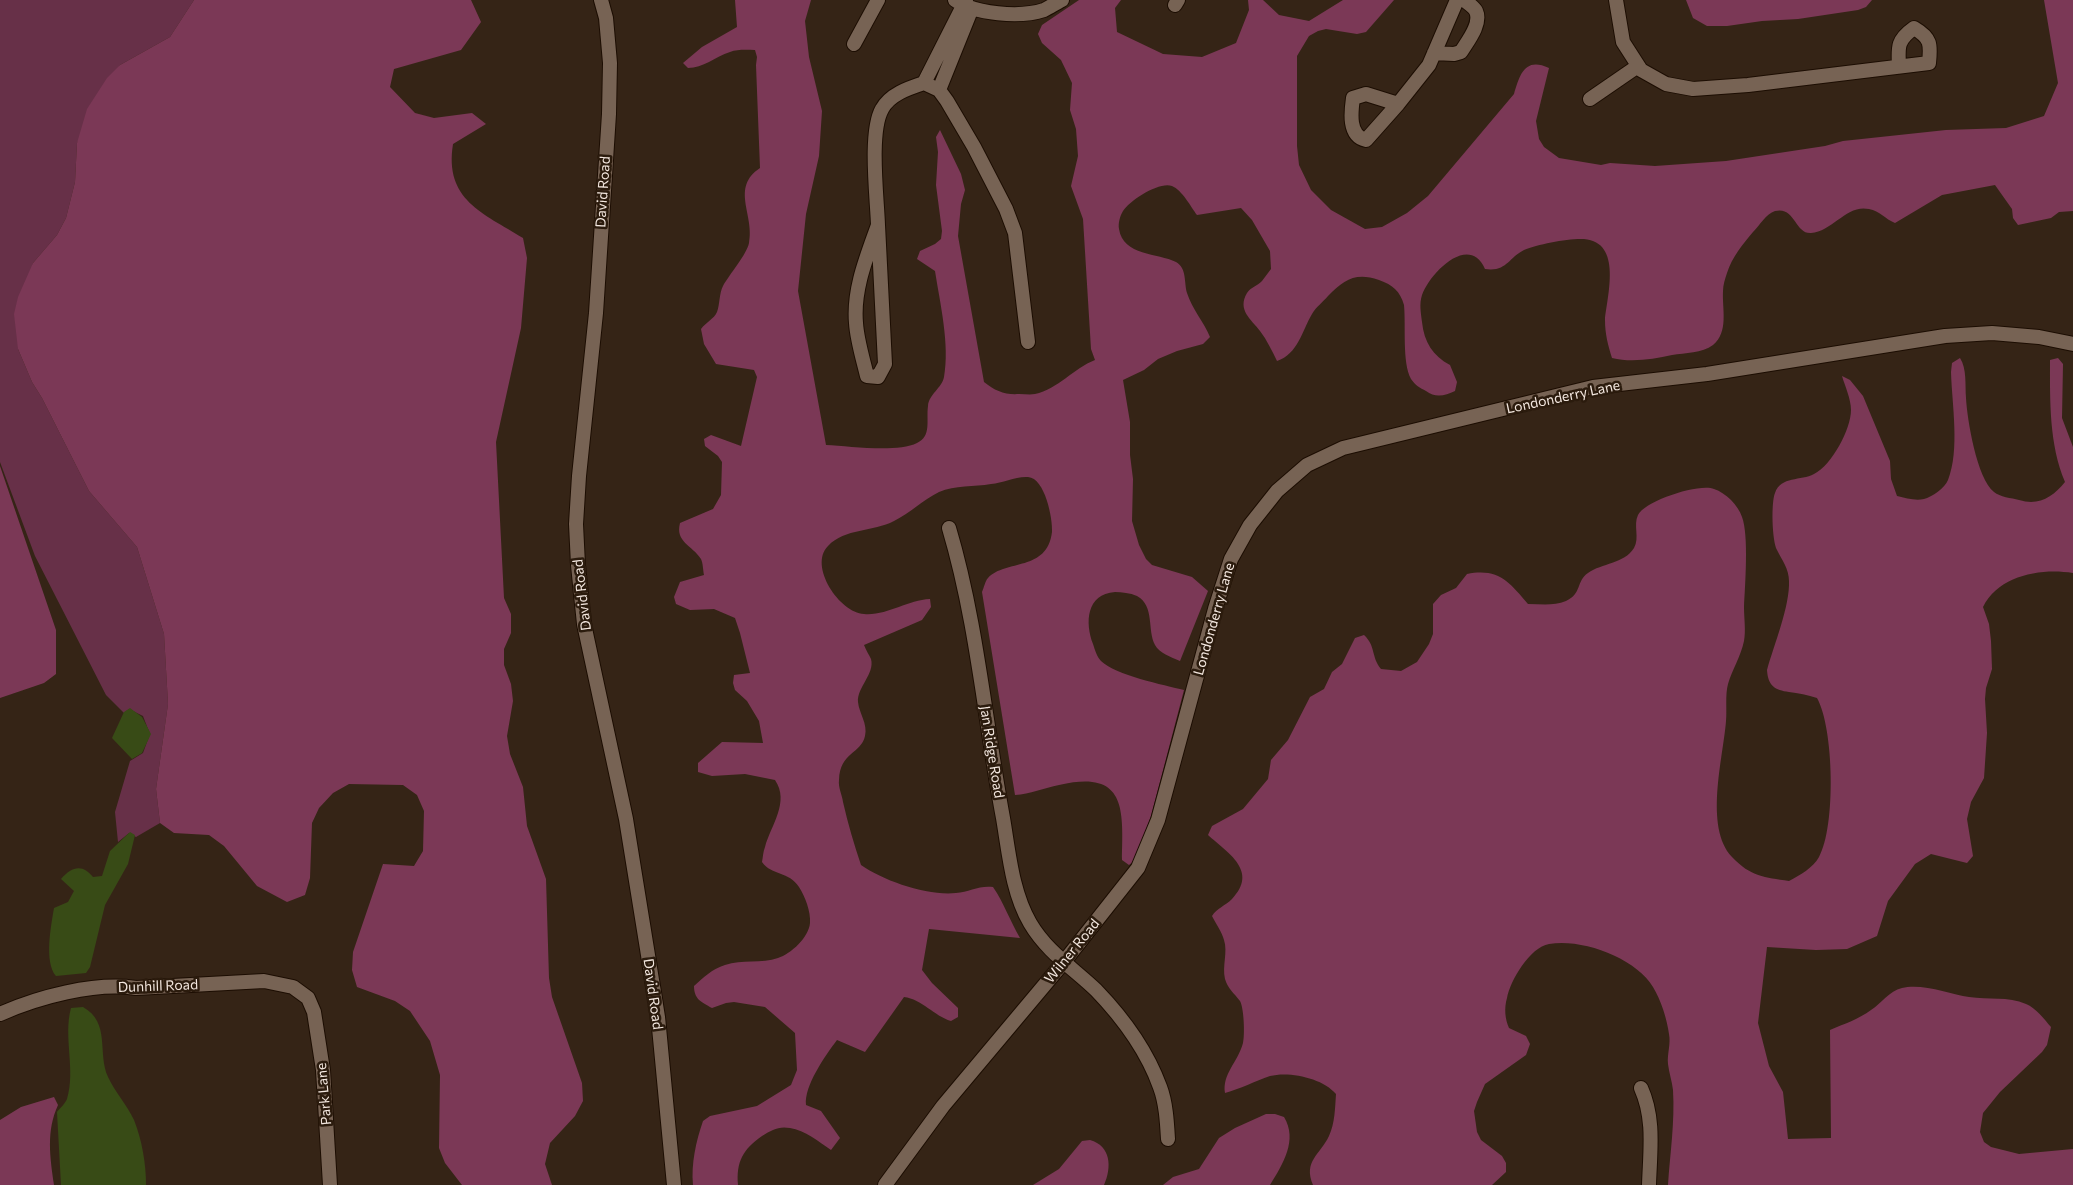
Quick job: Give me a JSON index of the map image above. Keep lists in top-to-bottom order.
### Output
{
  "streets": {
    "street": [
      "David Road",
      "Londonderry Lane",
      "Jan Ridge Road",
      "Wilner Road",
      "Dunhill Road",
      "Park Lane"
    ]
  },
  "crossings": [
    ["Londonderry Lane", "Wilner Road"],
    ["Jan Ridge Road", "Wilner Road"],
    ["Dunhill Road", "Park Lane"]
  ]
}
